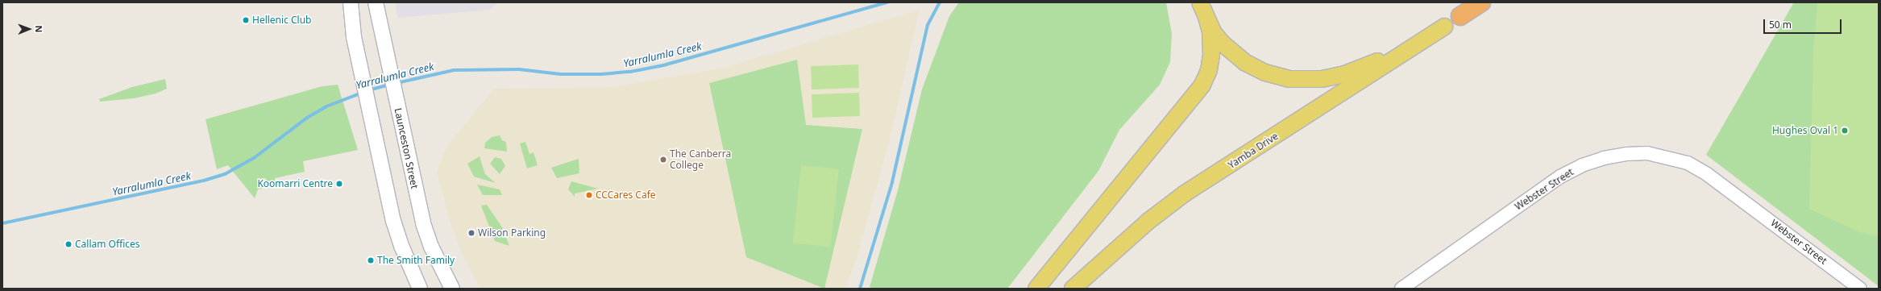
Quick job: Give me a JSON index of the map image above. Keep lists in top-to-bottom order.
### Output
{
  "streets": {
    "main road": ["Launceston Street", "Yamba Drive"],
    "street": ["Webster Street"]
  },
  "water": ["Yarralumla Creek"],
  "places": [
    "Hellenic Club",
    "Hughes Oval 1",
    "The Canberra College",
    "Koomarri Centre",
    "CCCares Cafe",
    "Wilson Parking",
    "Callam Offices",
    "The Smith Family"
  ],
  "scale_bar": "50 m",
  "north": "right"
}
